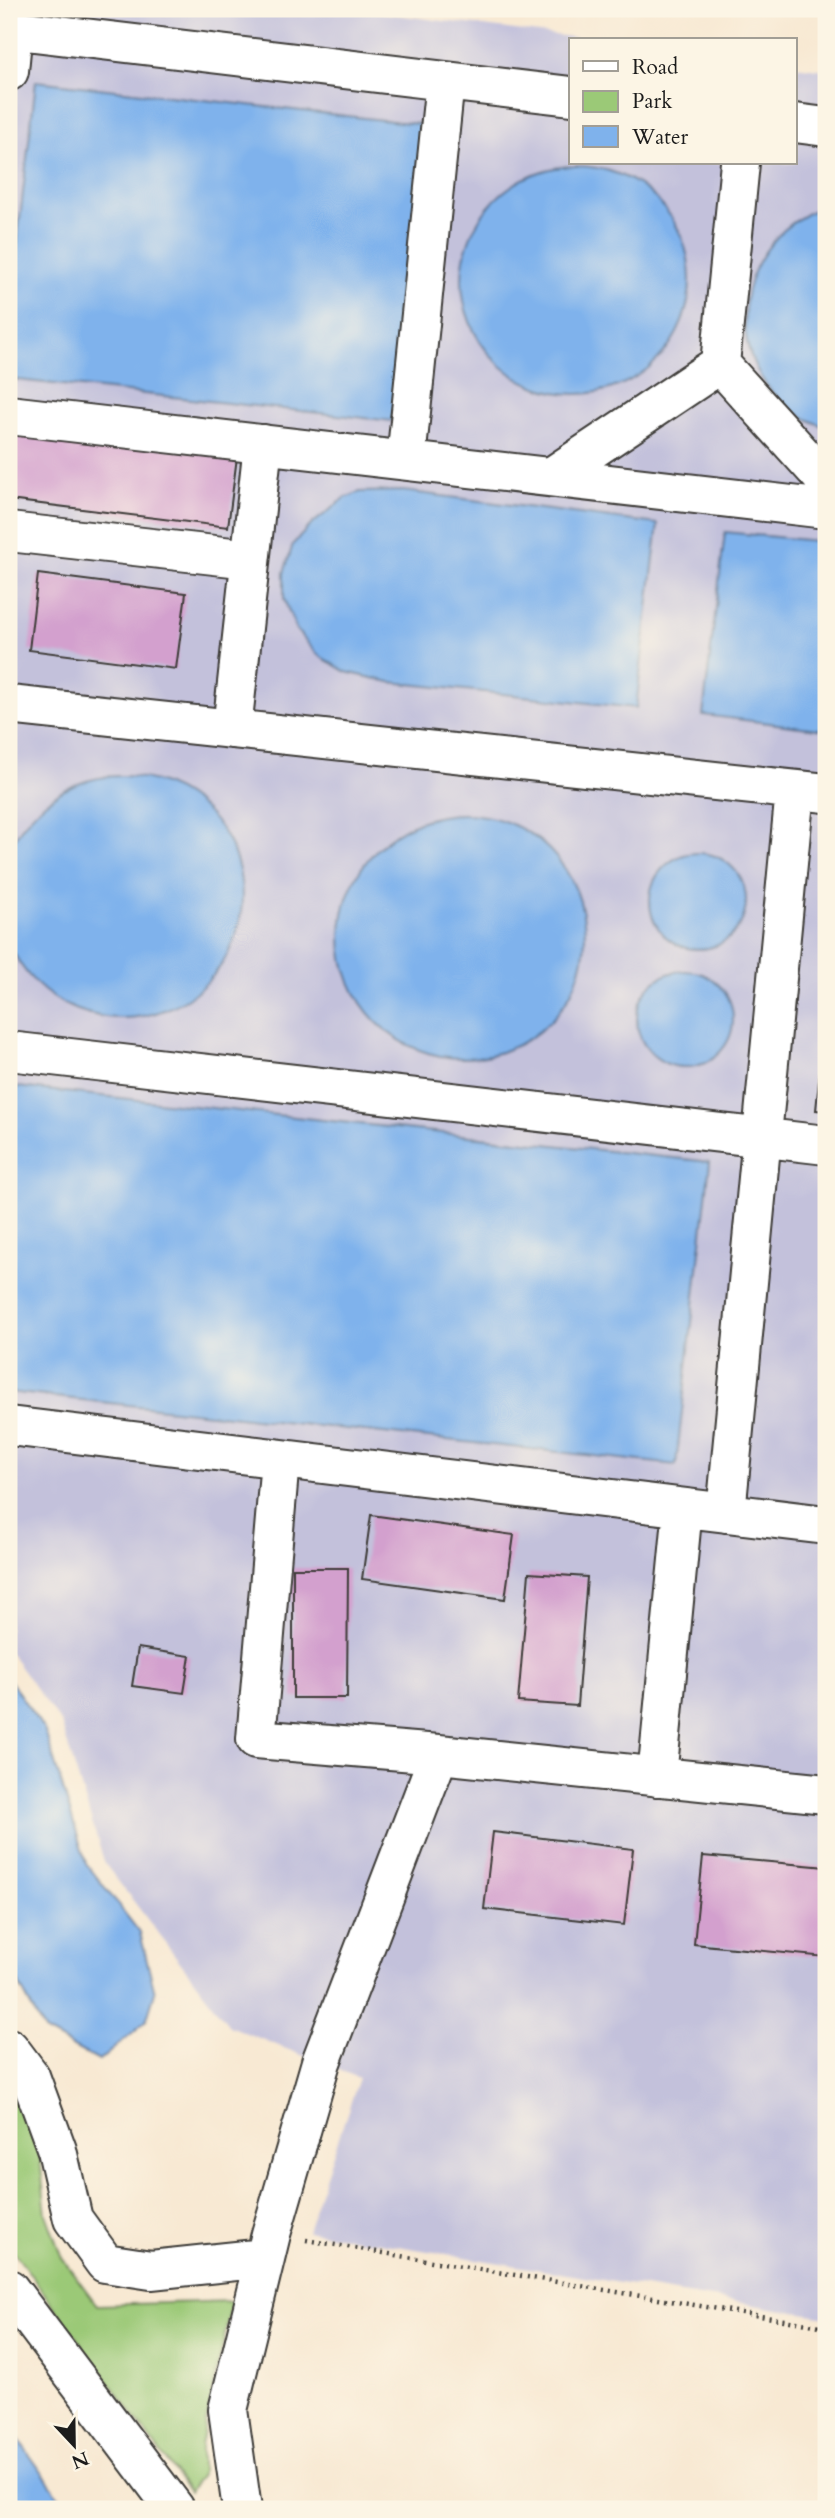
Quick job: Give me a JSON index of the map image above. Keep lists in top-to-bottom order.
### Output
{
  "legend": ["Road", "Park", "Water"],
  "north": "bottom"
}
